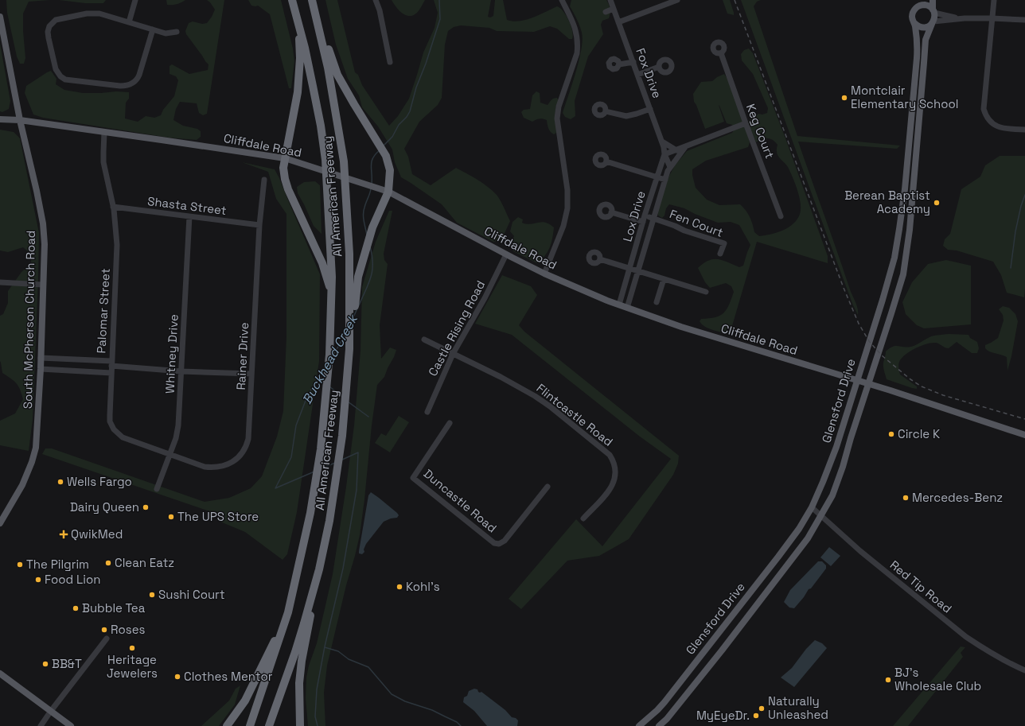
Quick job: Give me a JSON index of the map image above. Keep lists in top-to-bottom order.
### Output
{
  "streets": {
    "highway": ["All American Freeway"],
    "main road": ["Cliffdale Road", "South McPherson Church Road", "Glensford Drive"],
    "street": [
      "Fox Drive",
      "Keg Court",
      "Shasta Street",
      "Lox Drive",
      "Fen Court",
      "Palomar Street",
      "Castle Rising Road",
      "Whitney Drive",
      "Rainer Drive",
      "Flintcastle Road",
      "Duncastle Road",
      "Red Tip Road"
    ]
  },
  "crossings": [
    ["Fox Drive", "Lox Drive"],
    ["Cliffdale Road", "Lox Drive"],
    ["Cliffdale Road", "Palomar Street"],
    ["Cliffdale Road", "South McPherson Church Road"],
    ["Cliffdale Road", "Castle Rising Road"],
    ["Cliffdale Road", "Glensford Drive"],
    ["Shasta Street", "Palomar Street"],
    ["Shasta Street", "Whitney Drive"],
    ["Shasta Street", "Rainer Drive"],
    ["Lox Drive", "Fen Court"],
    ["Palomar Street", "Whitney Drive"],
    ["Palomar Street", "Rainer Drive"],
    ["Castle Rising Road", "Flintcastle Road"],
    ["Whitney Drive", "Rainer Drive"],
    ["Glensford Drive", "Red Tip Road"]
  ],
  "water": ["Buckhead Creek"],
  "places": {
    "other": [
      "Montclair Elementary School",
      "Berean Baptist Academy",
      "Circle K",
      "Wells Fargo",
      "Mercedes-Benz",
      "Dairy Queen",
      "The UPS Store",
      "Clean Eatz",
      "The Pilgrim",
      "Food Lion",
      "Kohl's",
      "Sushi Court",
      "Bubble Tea",
      "Roses",
      "Heritage Jewelers",
      "BB&T",
      "Clothes Mentor",
      "BJ's Wholesale Club",
      "Naturally Unleashed",
      "MyEyeDr."
    ],
    "health": ["QwikMed"]
  }
}
